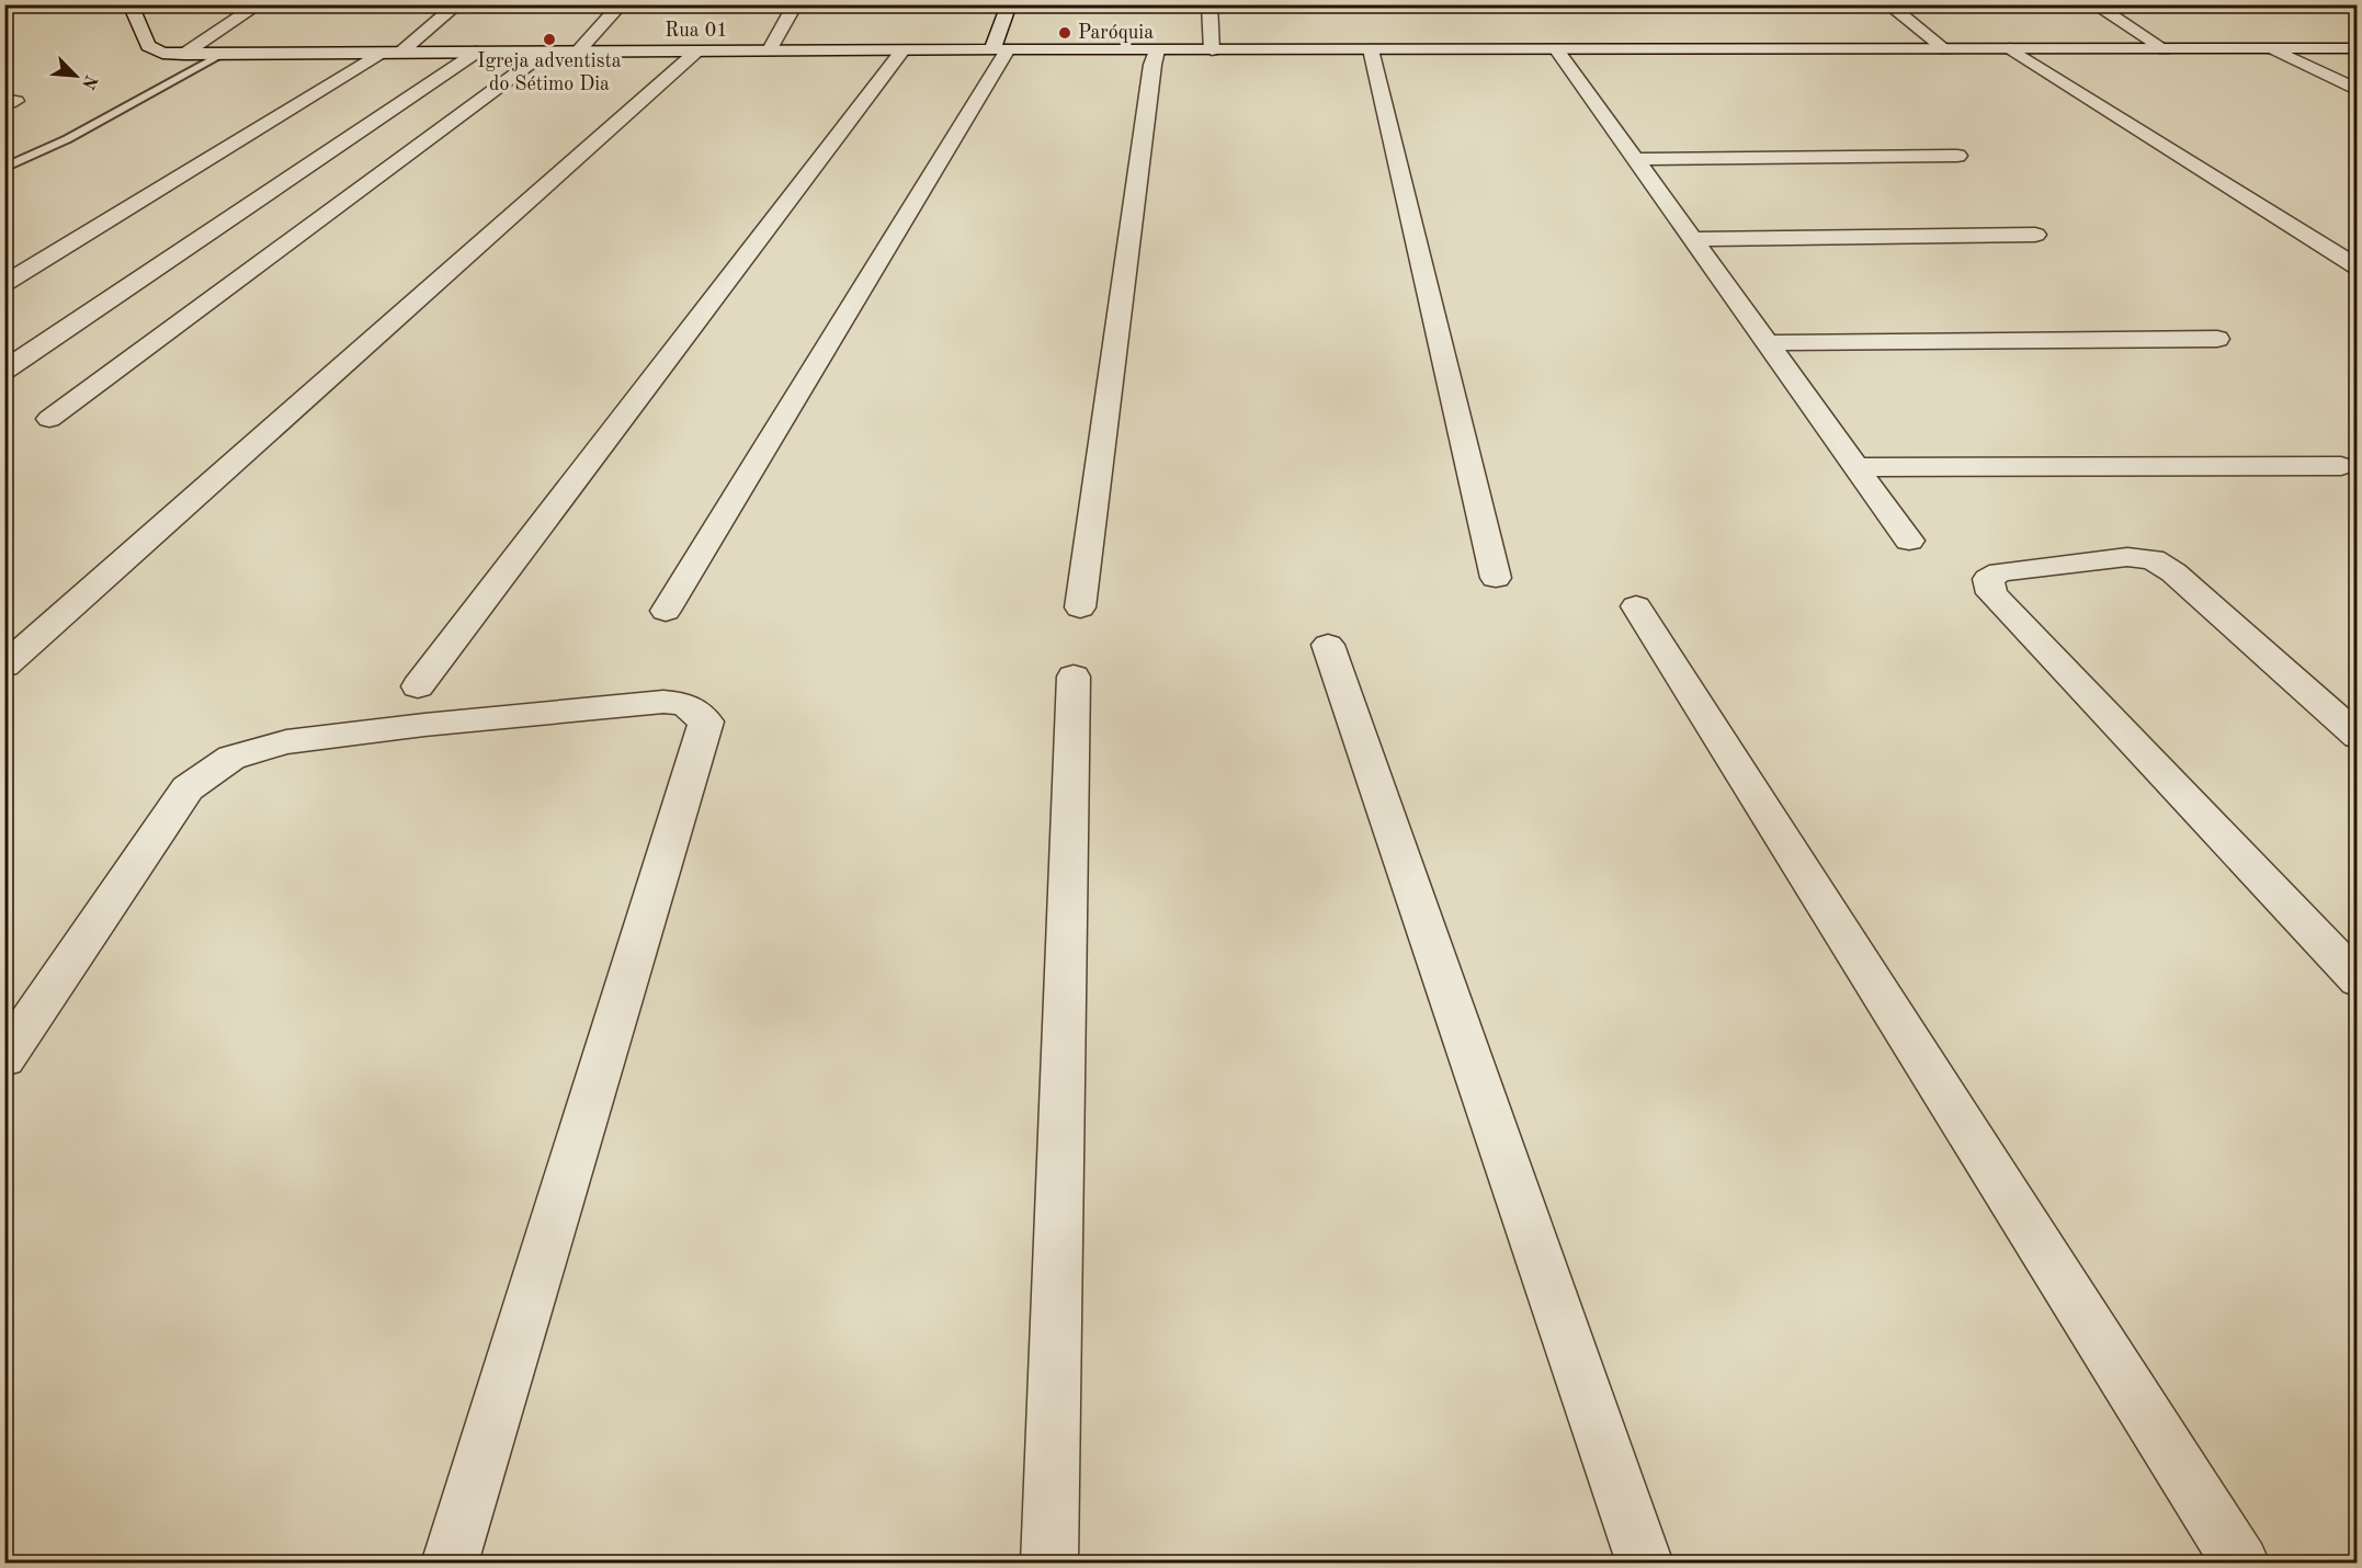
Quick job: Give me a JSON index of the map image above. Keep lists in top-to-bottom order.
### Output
{
  "streets": {
    "street": ["Rua 01"]
  },
  "places": ["Paróquia", "Igreja adventista do Sétimo Dia"],
  "north": "bottom right"
}
